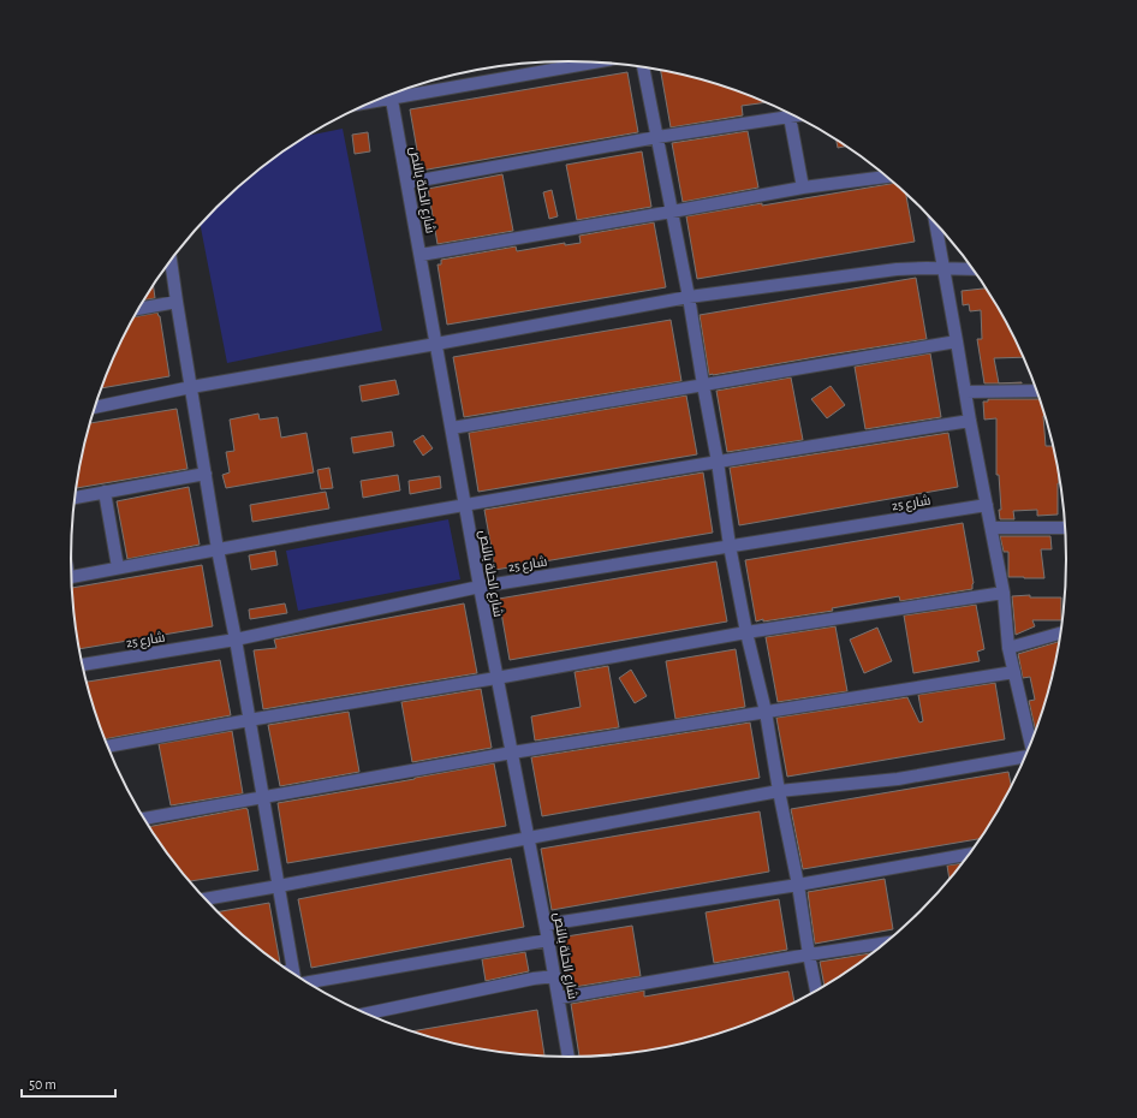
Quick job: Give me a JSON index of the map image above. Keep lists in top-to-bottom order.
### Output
{
  "streets": {
    "street": ["شارع الحلة بالنص", "شارع 25"]
  },
  "crossings": [
    ["شارع الحلة بالنص", "شارع 25"]
  ],
  "scale_bar": "50 m"
}
